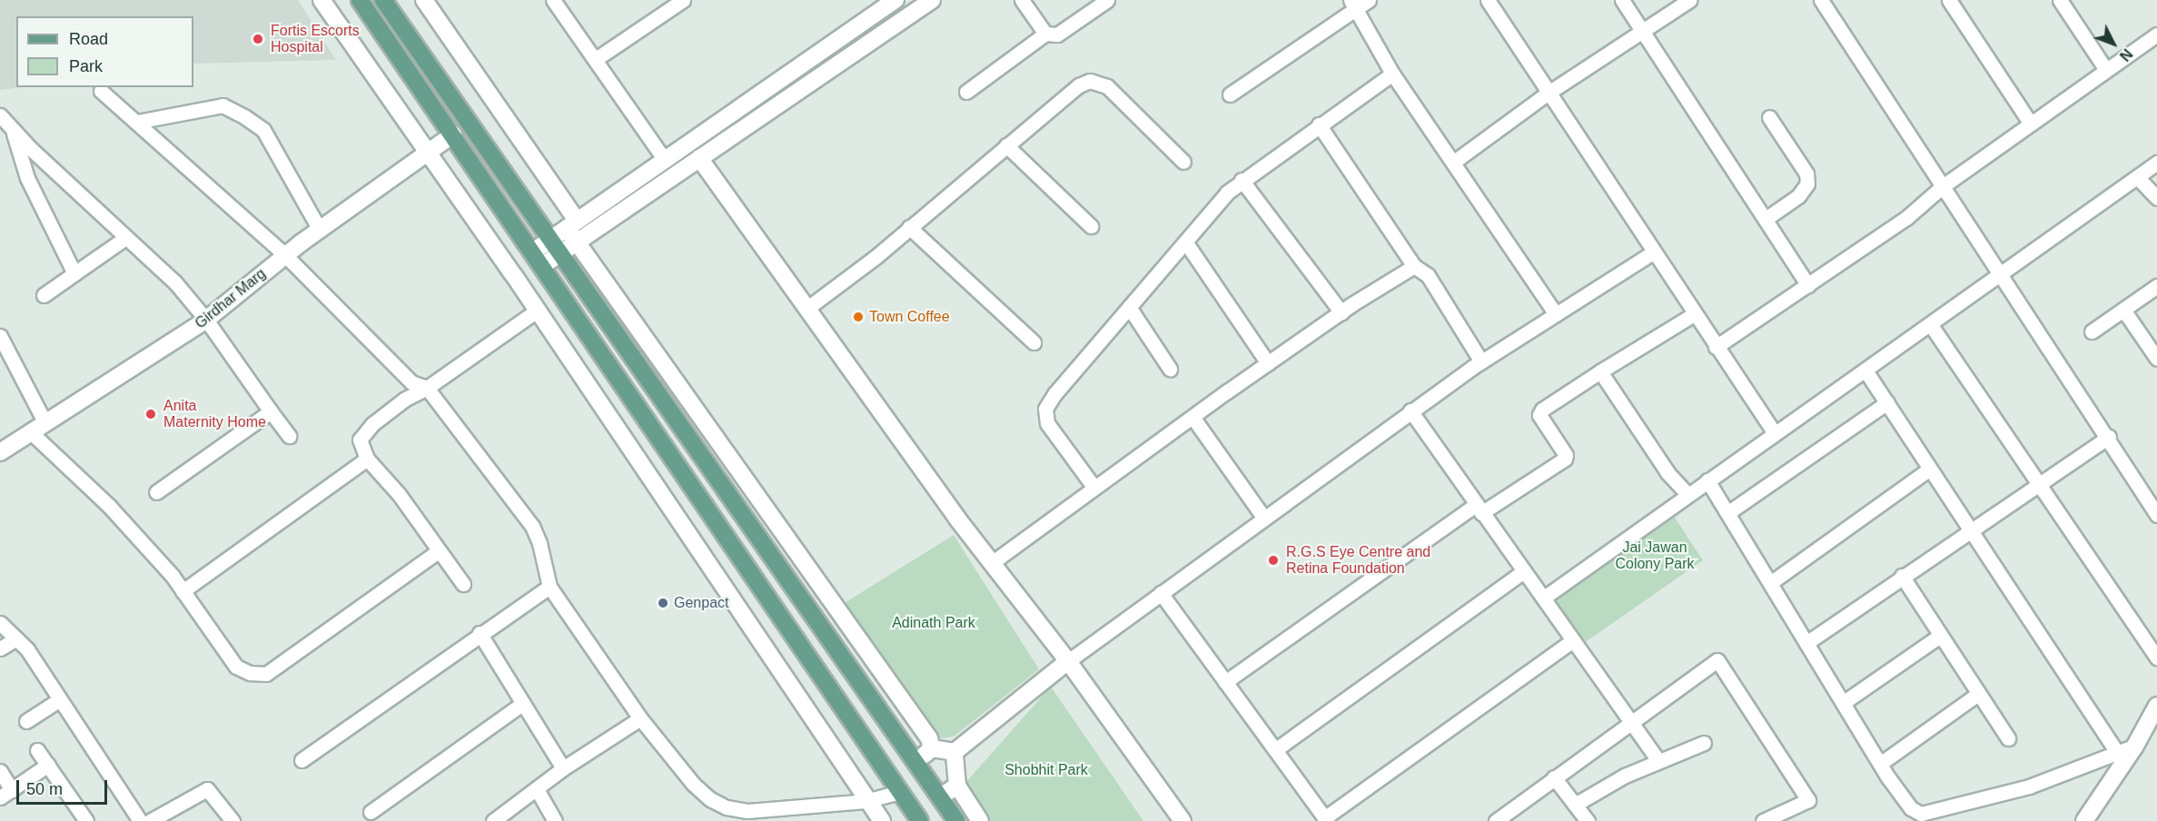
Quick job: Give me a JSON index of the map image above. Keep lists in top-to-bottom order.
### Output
{
  "streets": {
    "street": ["Girdhar Marg"]
  },
  "parks": ["Jai Jawan Colony Park", "Adinath Park", "Shobhit Park"],
  "places": [
    "Fortis Escorts Hospital",
    "Town Coffee",
    "Anita Maternity Home",
    "R.G.S Eye Centre and Retina Foundation",
    "Genpact"
  ],
  "legend": ["Road", "Park"],
  "scale_bar": "50 m",
  "north": "bottom right"
}
